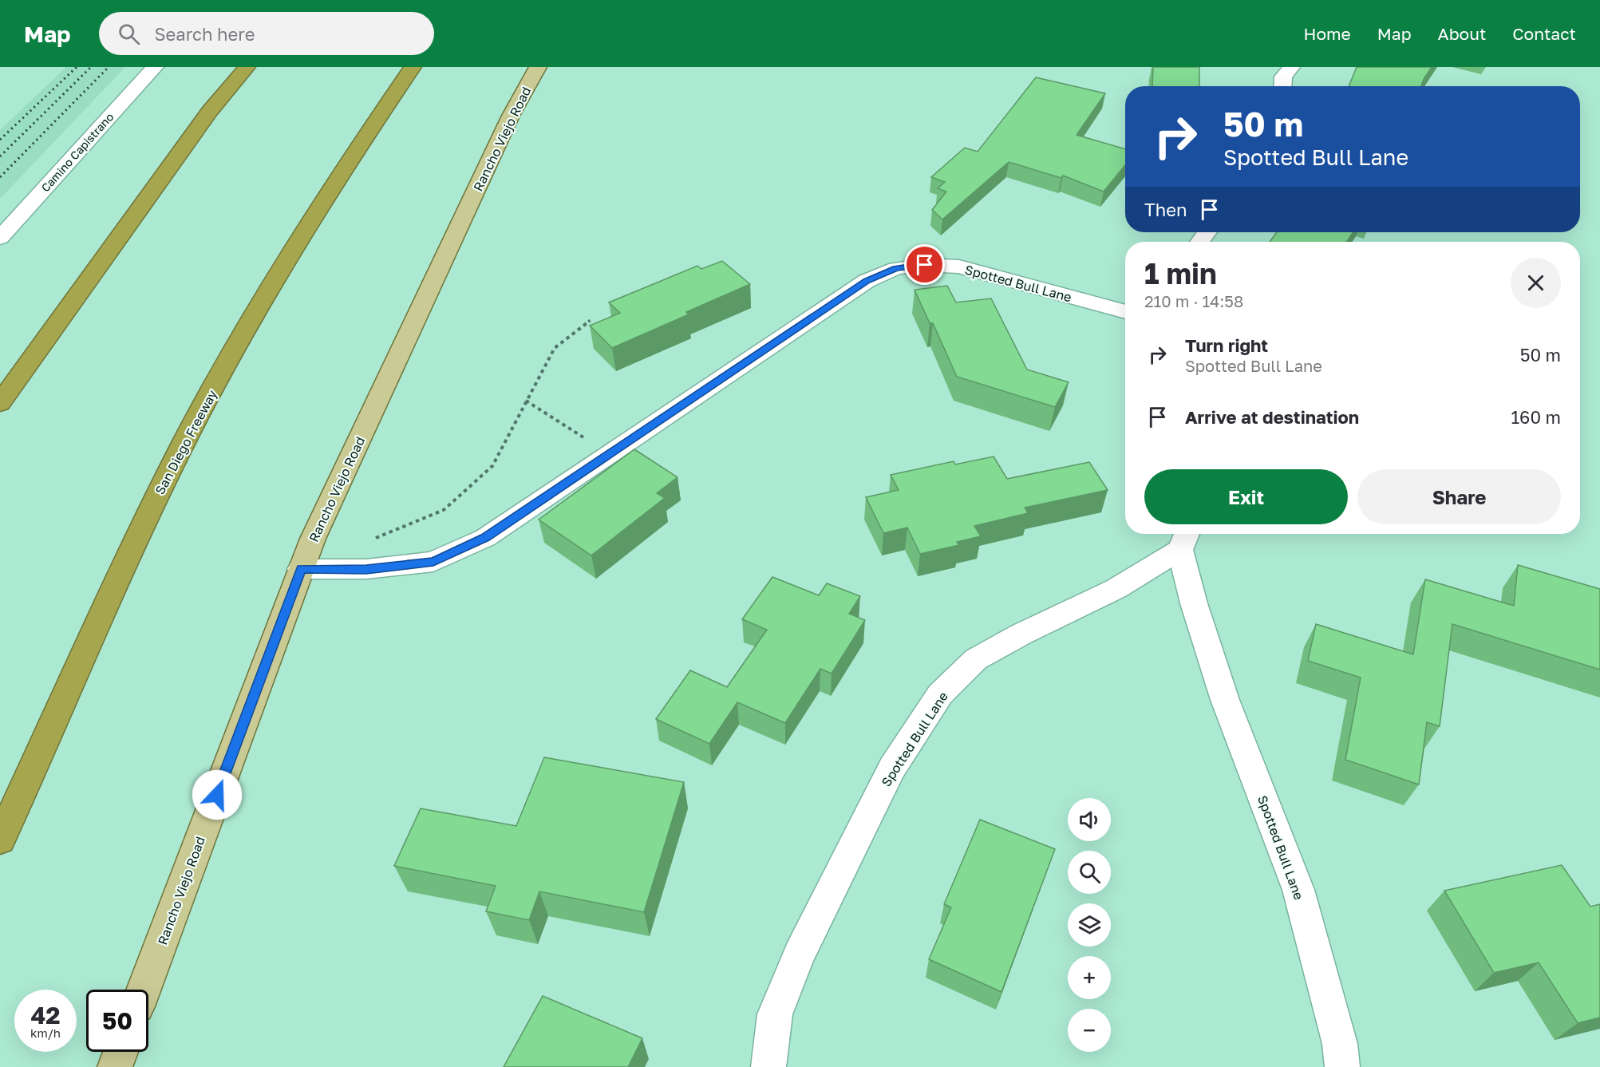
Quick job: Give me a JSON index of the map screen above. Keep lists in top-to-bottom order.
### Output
{
  "streets": {
    "highway": ["San Diego Freeway"],
    "main road": ["Rancho Viejo Road"],
    "street": ["Camino Capistrano", "Spotted Bull Lane"]
  },
  "crossings": [
    ["Rancho Viejo Road", "Spotted Bull Lane"]
  ],
  "page": {
    "header": "Map",
    "search": "Search here",
    "nav": [
      "Home",
      "Map",
      "About",
      "Contact"
    ],
    "turn": ["50 m", "Spotted Bull Lane"],
    "then": "Then",
    "heading": ["1 min", "210 m · 14:58"],
    "list": [
      {
        "name": "Turn right",
        "note": "Spotted Bull Lane",
        "value": "50 m"
      },
      {
        "name": "Arrive at destination",
        "value": "160 m"
      }
    ],
    "buttons": ["Exit", "Share"],
    "map_buttons": ["+", "−"],
    "speed": "42 km/h",
    "limit": "50"
  }
}
